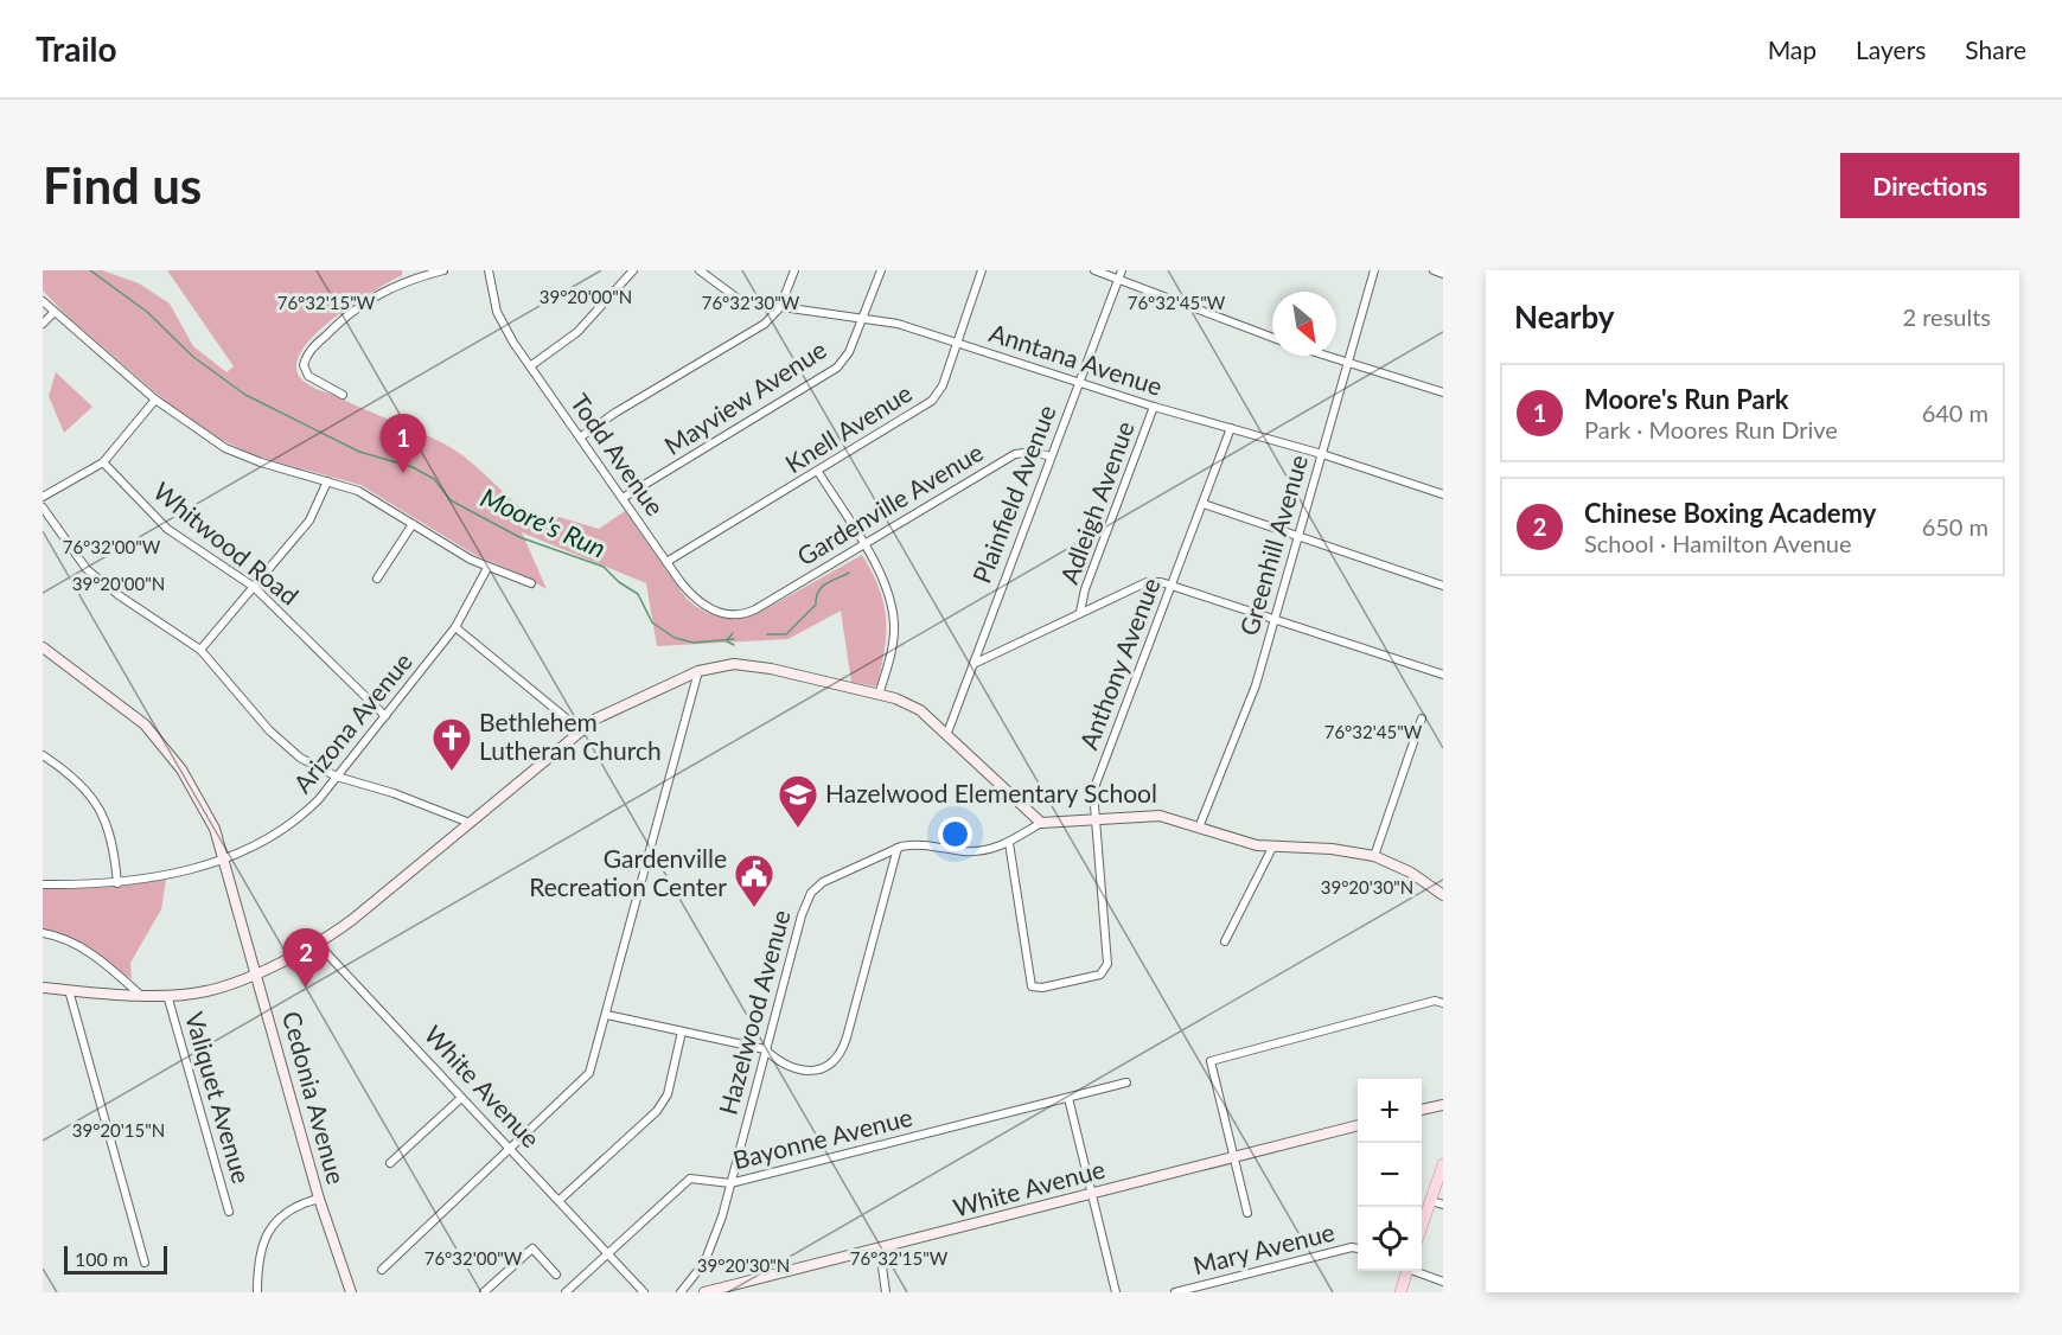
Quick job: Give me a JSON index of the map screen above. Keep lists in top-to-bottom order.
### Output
{
  "streets": {
    "street": [
      "Anntana Avenue",
      "Mayview Avenue",
      "Knell Avenue",
      "Todd Avenue",
      "Plainfield Avenue",
      "Adleigh Avenue",
      "Gardenville Avenue",
      "Whitwood Road",
      "Greenhill Avenue",
      "Anthony Avenue",
      "Arizona Avenue",
      "Hazelwood Avenue",
      "White Avenue",
      "Valiquet Avenue",
      "Cedonia Avenue",
      "Bayonne Avenue",
      "Mary Avenue"
    ]
  },
  "crossings": [
    ["Anntana Avenue", "Mayview Avenue"],
    ["Anntana Avenue", "Knell Avenue"],
    ["Anntana Avenue", "Plainfield Avenue"],
    ["Anntana Avenue", "Adleigh Avenue"],
    ["Anntana Avenue", "Greenhill Avenue"],
    ["Anntana Avenue", "Anthony Avenue"],
    ["Mayview Avenue", "Todd Avenue"],
    ["Knell Avenue", "Todd Avenue"],
    ["Todd Avenue", "Gardenville Avenue"],
    ["Plainfield Avenue", "Gardenville Avenue"],
    ["Whitwood Road", "Arizona Avenue"],
    ["Anthony Avenue", "Hazelwood Avenue"],
    ["Arizona Avenue", "Cedonia Avenue"],
    ["Hazelwood Avenue", "Bayonne Avenue"],
    ["White Avenue", "Bayonne Avenue"]
  ],
  "water": ["Moore's Run"],
  "places": {
    "church": ["Bethlehem Lutheran Church"],
    "school or university": ["Hazelwood Elementary School"],
    "public building": ["Gardenville Recreation Center"]
  },
  "scale_bar": "100 m",
  "north": "bottom right",
  "page": {
    "header": "Trailo",
    "nav": ["Map", "Layers", "Share"],
    "buttons": "Directions",
    "title": "Find us",
    "heading": ["Nearby", "2 results"],
    "list": [
      {
        "mark": "1",
        "name": "Moore's Run Park",
        "note": "Park · Moores Run Drive",
        "value": "640 m"
      },
      {
        "mark": "2",
        "name": "Chinese Boxing Academy",
        "note": "School · Hamilton Avenue",
        "value": "650 m"
      }
    ],
    "pins": ["1", "2"],
    "map_buttons": ["+", "−"],
    "scale": "100 m"
  },
  "coordinates": [
    "39°20'00\"N",
    "76°32'15\"W",
    "76°32'30\"W",
    "76°32'45\"W",
    "76°32'00\"W",
    "39°20'30\"N",
    "39°20'15\"N"
  ]
}
